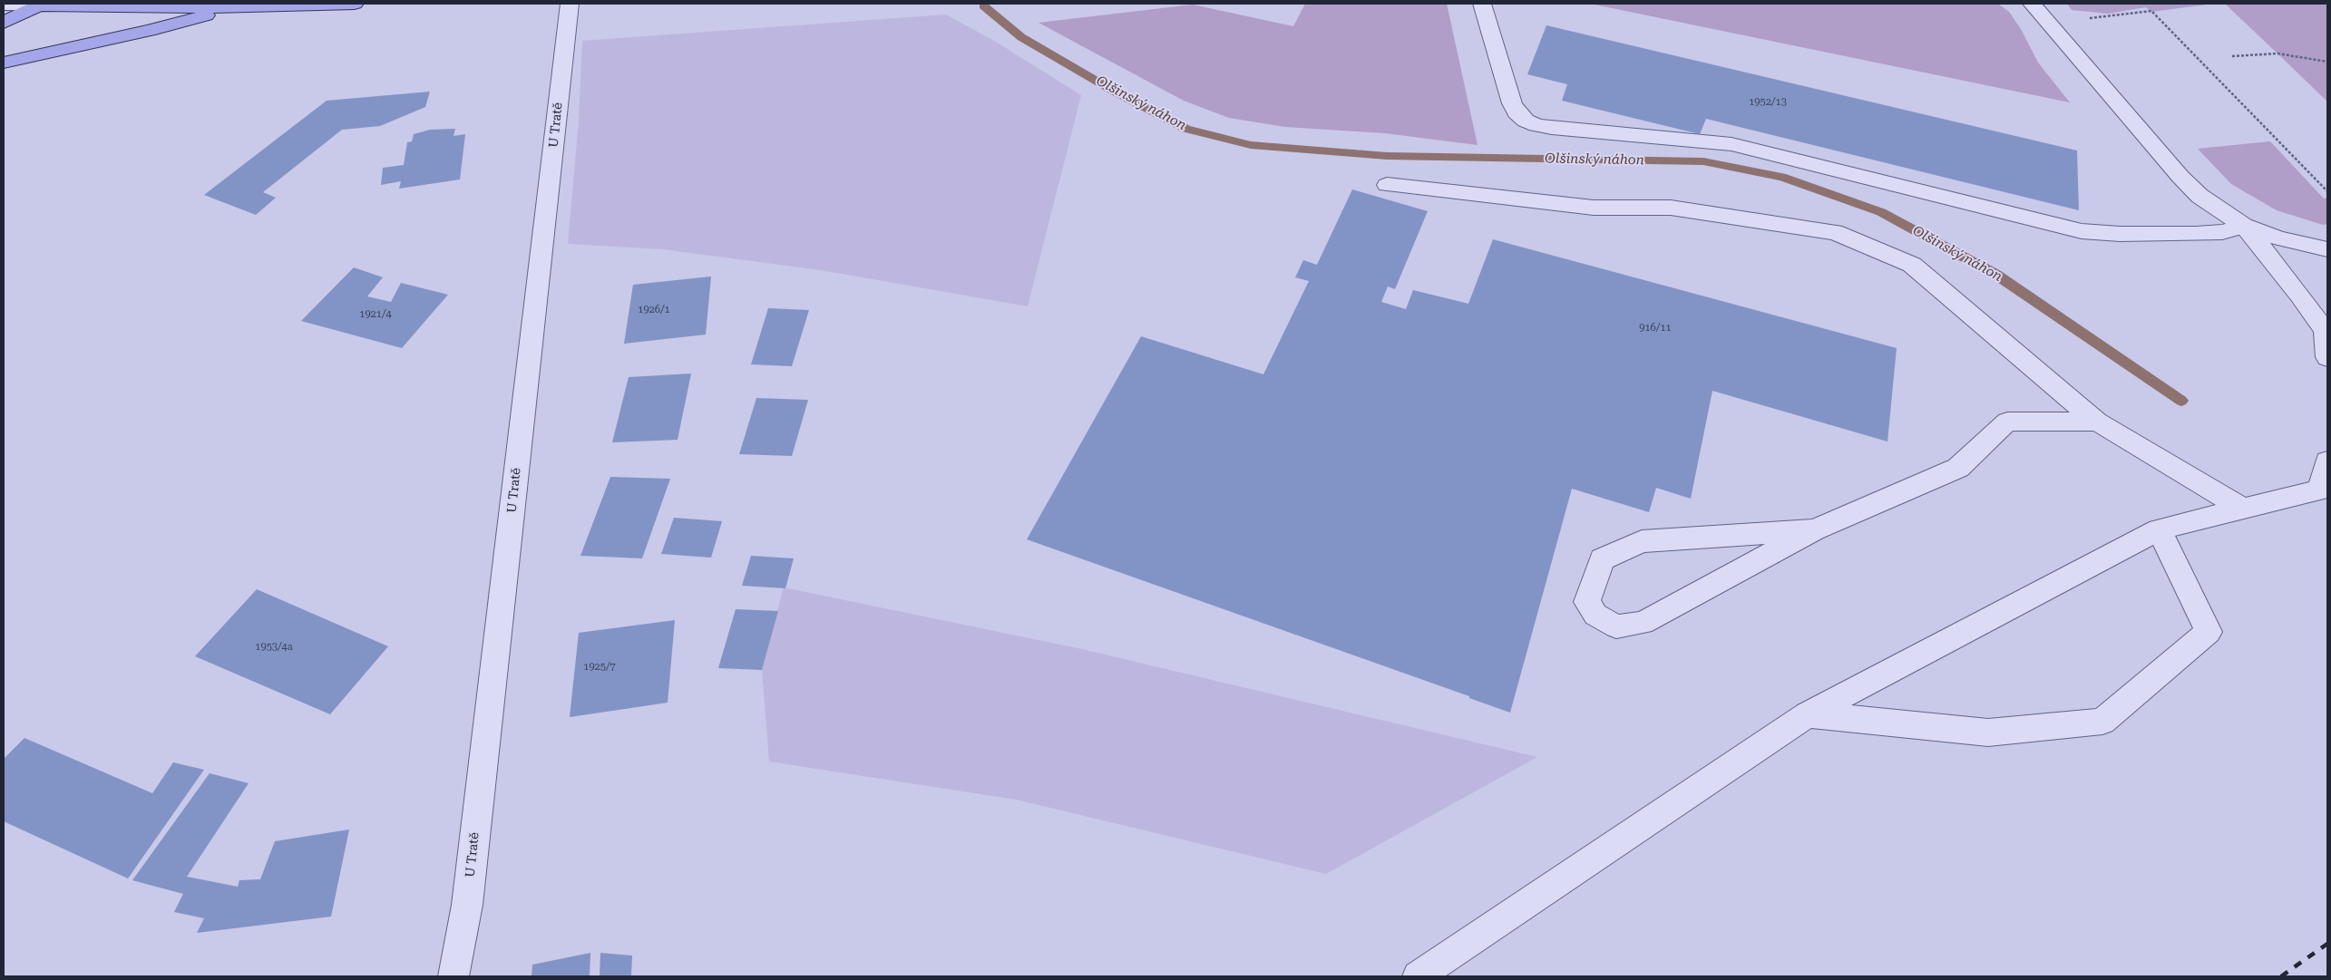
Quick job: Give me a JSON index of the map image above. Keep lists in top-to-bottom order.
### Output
{
  "streets": {
    "street": ["U Tratě"]
  },
  "water": ["Olšinský náhon"],
  "house_numbers": [
    "1952/13",
    "1926/1",
    "1921/4",
    "916/11",
    "1953/4a",
    "1925/7"
  ]
}
